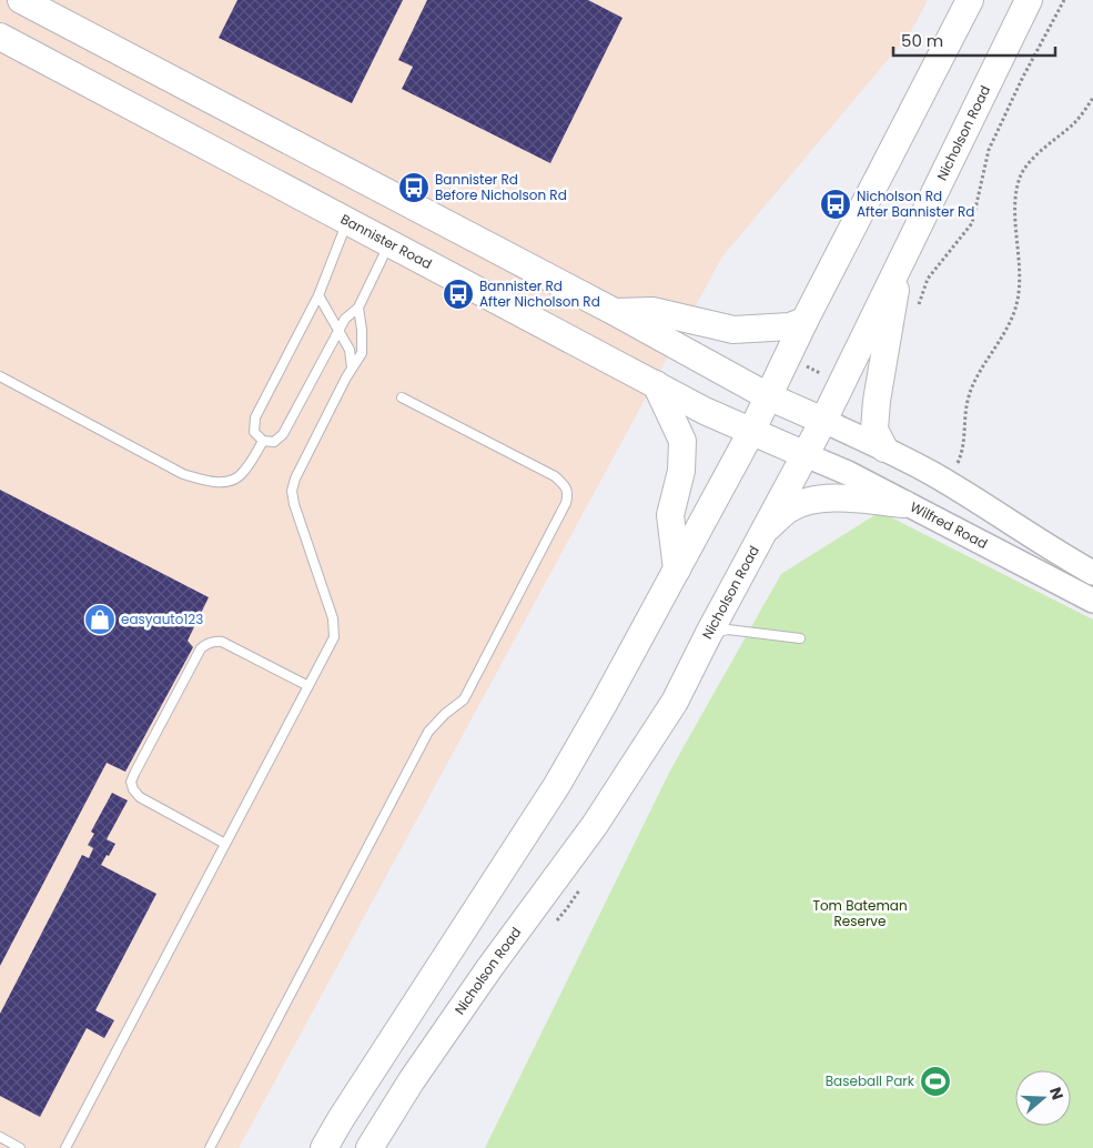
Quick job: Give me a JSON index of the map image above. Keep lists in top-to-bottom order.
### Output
{
  "streets": {
    "main road": ["Nicholson Road", "Bannister Road", "Wilfred Road"]
  },
  "crossings": [
    ["Nicholson Road", "Bannister Road"],
    ["Nicholson Road", "Wilfred Road"],
    ["Bannister Road", "Wilfred Road"]
  ],
  "parks": ["Tom Bateman Reserve"],
  "places": {
    "bus stop": ["Bannister Rd Before Nicholson Rd", "Nicholson Rd After Bannister Rd", "Bannister Rd After Nicholson Rd"],
    "shop": ["easyauto123"],
    "sports": ["Baseball Park"]
  },
  "scale_bar": "50 m",
  "north": "right"
}
